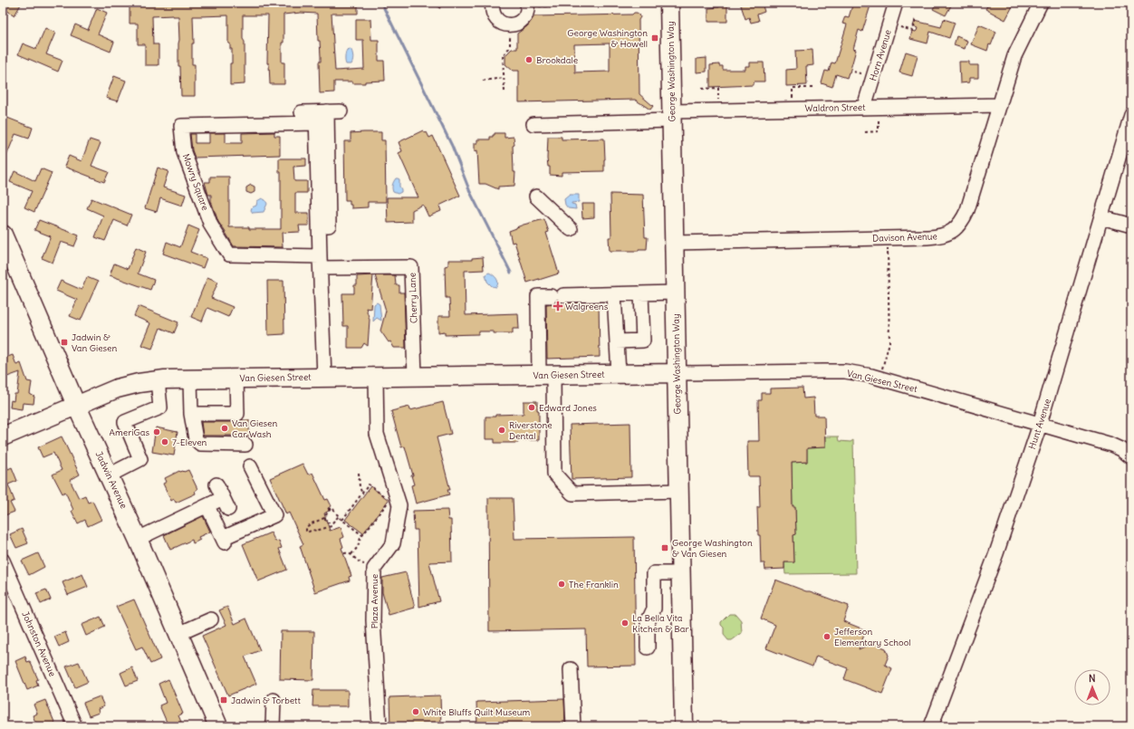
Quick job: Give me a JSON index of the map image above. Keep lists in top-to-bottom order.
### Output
{
  "streets": {
    "main road": ["George Washington Way", "Van Giesen Street", "Jadwin Avenue"],
    "street": [
      "Horn Avenue",
      "Waldron Street",
      "Mowry Square",
      "Davison Avenue",
      "Cherry Lane",
      "Hunt Avenue",
      "Plaza Avenue",
      "Johnston Avenue"
    ]
  },
  "crossings": [
    ["Horn Avenue", "Waldron Street"],
    ["George Washington Way", "Waldron Street"],
    ["George Washington Way", "Davison Avenue"],
    ["George Washington Way", "Van Giesen Street"],
    ["Waldron Street", "Davison Avenue"],
    ["Mowry Square", "Cherry Lane"],
    ["Cherry Lane", "Van Giesen Street"],
    ["Van Giesen Street", "Hunt Avenue"],
    ["Van Giesen Street", "Jadwin Avenue"],
    ["Van Giesen Street", "Plaza Avenue"]
  ],
  "places": {
    "transit": [
      "George Washington & Howell",
      "Jadwin & Van Giesen",
      "George Washington & Van Giesen",
      "Jadwin & Torbett"
    ],
    "other": [
      "Brookdale",
      "Edward Jones",
      "Van Giesen Car Wash",
      "Riverstone Dental",
      "AmeriGas",
      "7-Eleven",
      "The Franklin",
      "La Bella Vita Kitchen & Bar",
      "Jefferson Elementary School",
      "White Bluffs Quilt Museum"
    ],
    "health": ["Walgreens"]
  },
  "north": "top"
}
